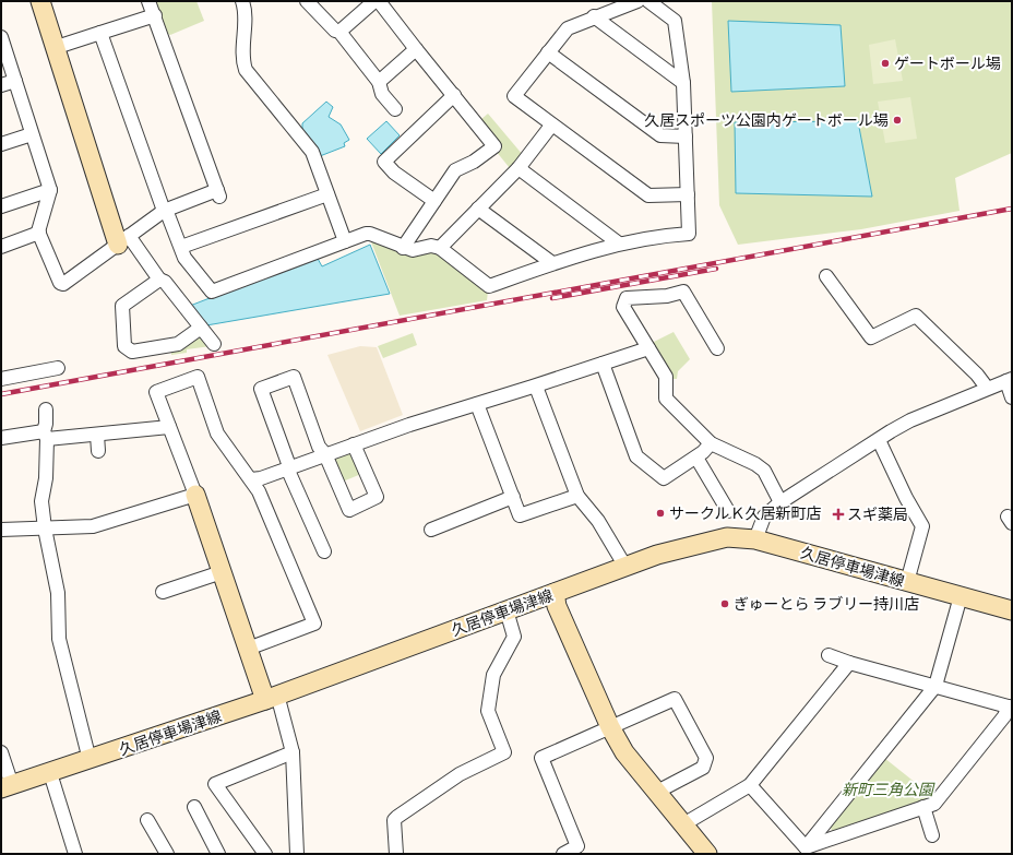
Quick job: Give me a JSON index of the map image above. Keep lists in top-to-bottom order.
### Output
{
  "streets": {
    "main road": ["久居停車場津線"]
  },
  "parks": ["新町三角公園"],
  "places": {
    "other": [
      "ゲートボール場",
      "久居スポーツ公園内ゲートボール場",
      "サークルＫ久居新町店",
      "ぎゅーとら ラブリー持川店"
    ],
    "health": ["スギ薬局"]
  }
}
